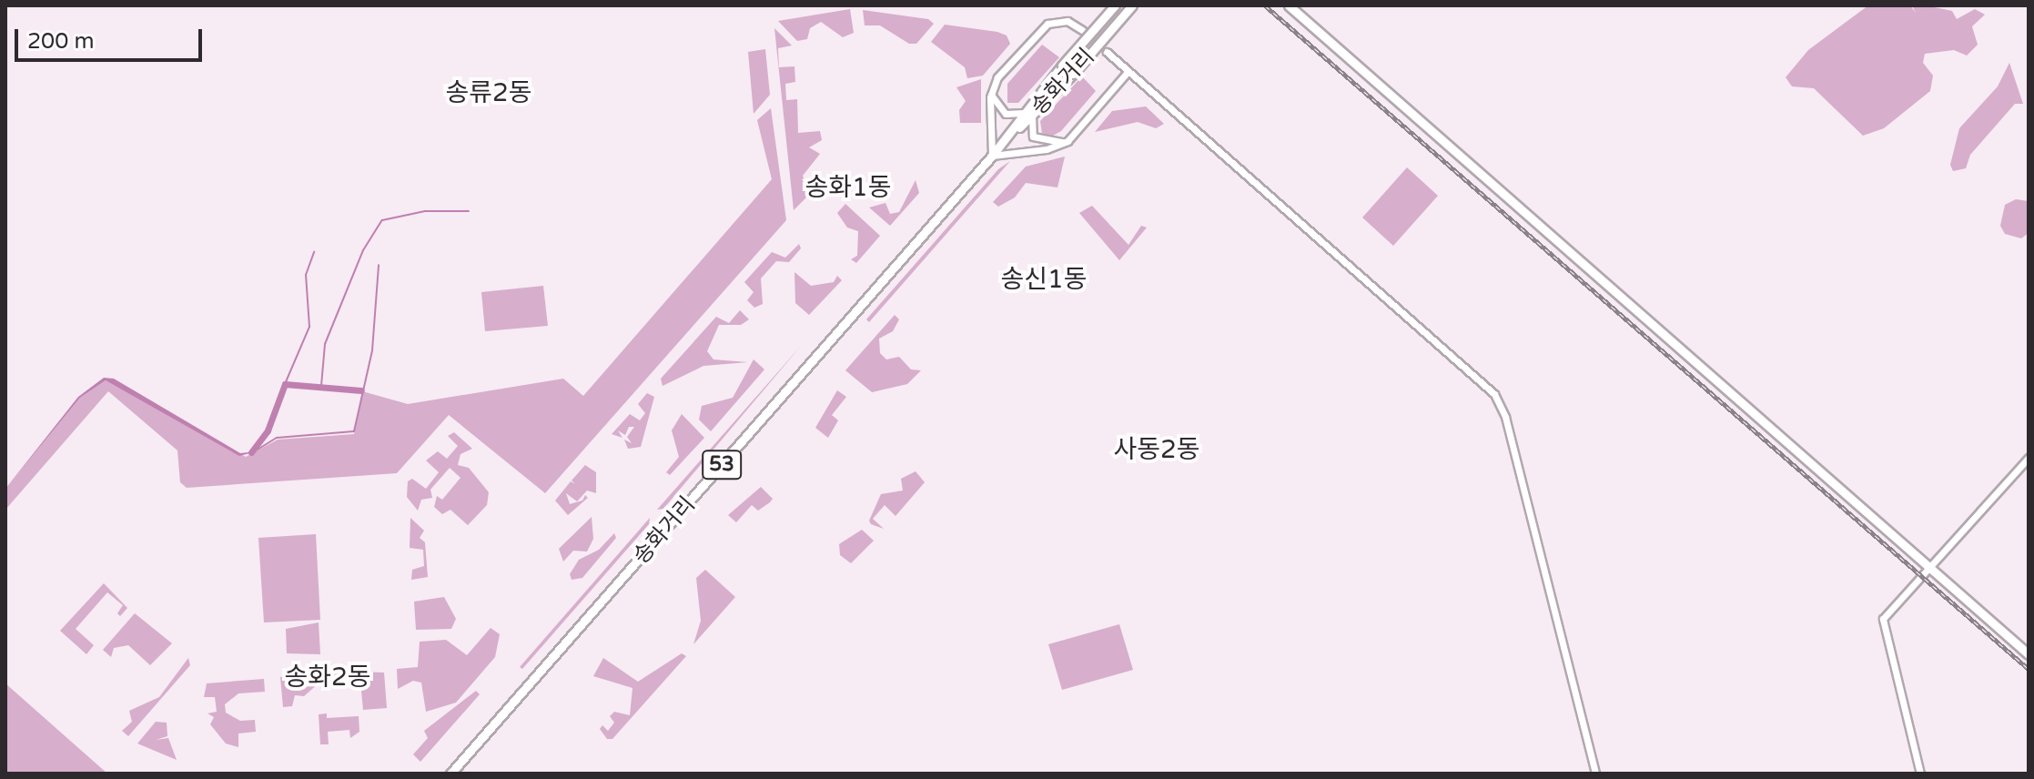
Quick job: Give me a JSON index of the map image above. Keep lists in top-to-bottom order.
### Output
{
  "streets": {
    "main road": ["송화거리", "53"]
  },
  "districts": [
    "송류2동",
    "송화1동",
    "송신1동",
    "사동2동",
    "송화2동"
  ],
  "scale_bar": "200 m"
}
